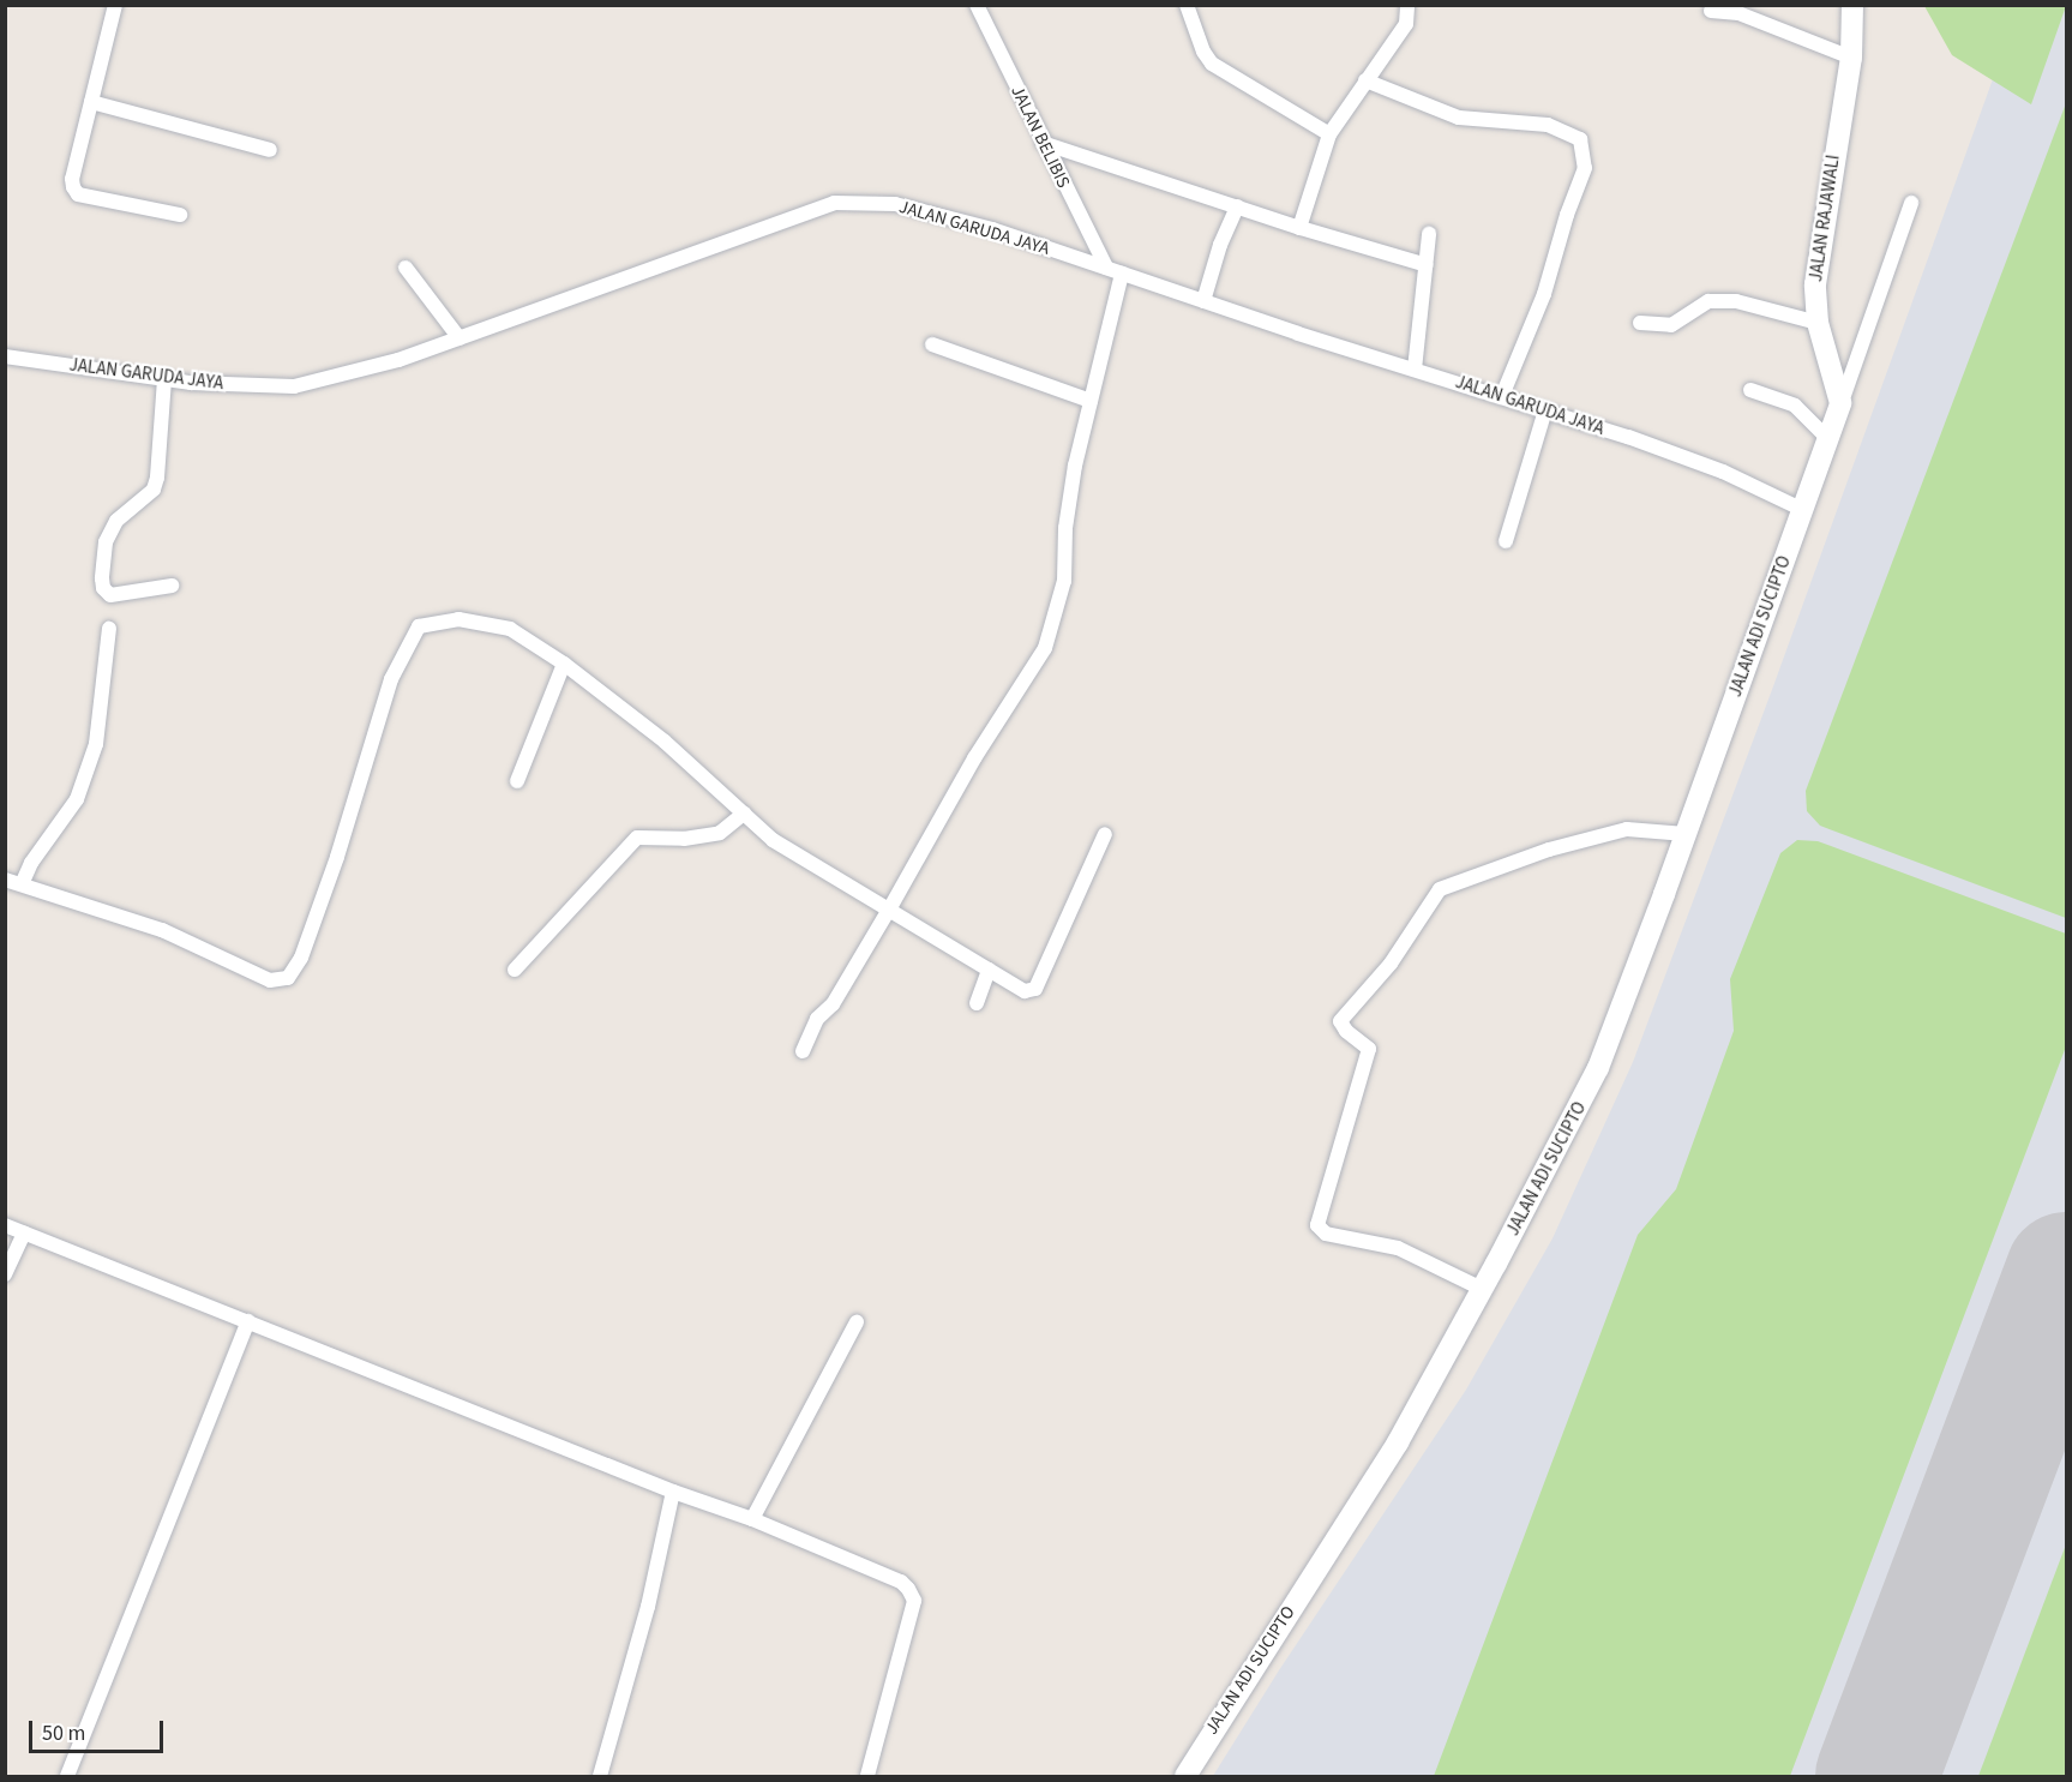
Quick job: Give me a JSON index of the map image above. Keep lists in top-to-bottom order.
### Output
{
  "streets": {
    "street": [
      "JALAN BELIBIS",
      "JALAN RAJAWALI",
      "JALAN GARUDA JAYA",
      "JALAN ADI SUCIPTO"
    ]
  },
  "crossings": [
    ["JALAN BELIBIS", "JALAN GARUDA JAYA"],
    ["JALAN GARUDA JAYA", "JALAN ADI SUCIPTO"]
  ],
  "scale_bar": "50 m"
}
